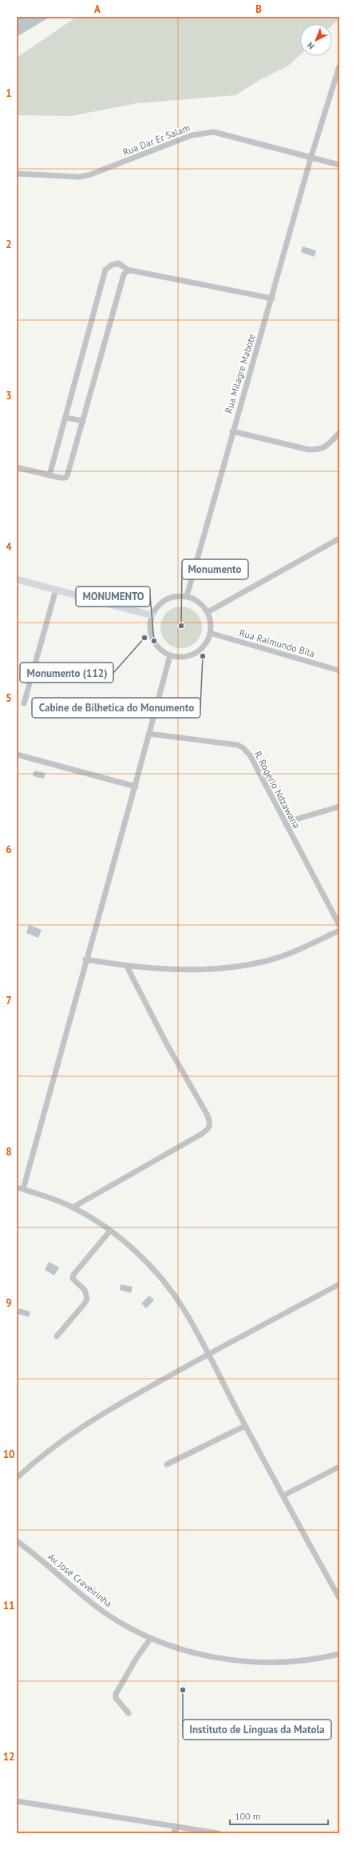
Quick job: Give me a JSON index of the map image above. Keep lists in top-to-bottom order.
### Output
{
  "streets": {
    "street": [
      "Rua Dar Er Salam",
      "Rua Milagre Mabote",
      "Rua Raimundo Bila",
      "R. Rogerio Ndzawana",
      "Av. José Craveirinha"
    ]
  },
  "crossings": [
    ["Rua Dar Er Salam", "Rua Milagre Mabote"],
    ["Rua Milagre Mabote", "Rua Raimundo Bila"]
  ],
  "places": [
    "Monumento",
    "Monumento (112)",
    "MONUMENTO",
    "Cabine de Bilhetica do Monumento",
    "Instituto de Línguas da Matola"
  ],
  "scale_bar": "100 m",
  "north": "bottom left",
  "grid": {
    "columns": ["A", "B"],
    "rows": [
      "1",
      "2",
      "3",
      "4",
      "5",
      "6",
      "7",
      "8",
      "9",
      "10",
      "11",
      "12"
    ]
  }
}
